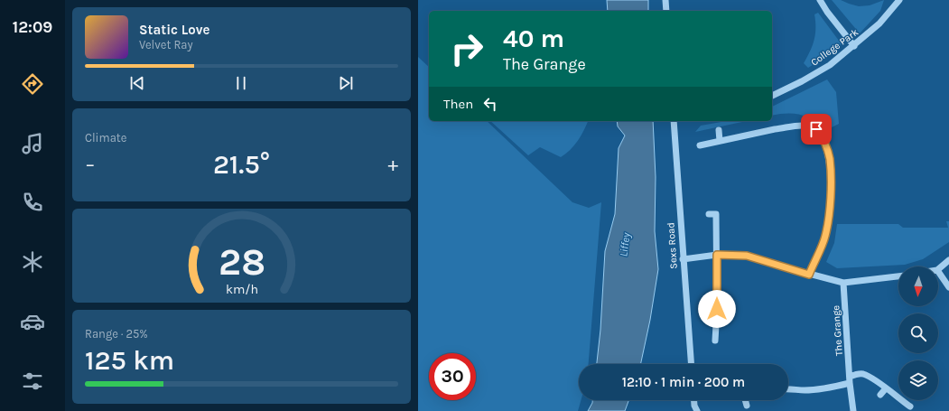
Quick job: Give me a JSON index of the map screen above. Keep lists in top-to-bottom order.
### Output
{
  "streets": {
    "street": ["College Park", "Sexs Road", "The Grange"]
  },
  "water": ["Liffey"],
  "north": "bottom",
  "page": {
    "tabs": "12:09",
    "turn": ["40 m", "The Grange"],
    "song": ["Static Love", "Velvet Ray"],
    "then": "Then",
    "tile": [
      "Climate",
      ["Range · 25%", "125 km"]
    ],
    "heat": ["−", "21.5°", "+"],
    "limit": "30",
    "trip": "12:10 · 1 min · 200 m",
    "gauge": ["28", "km/h"]
  }
}
